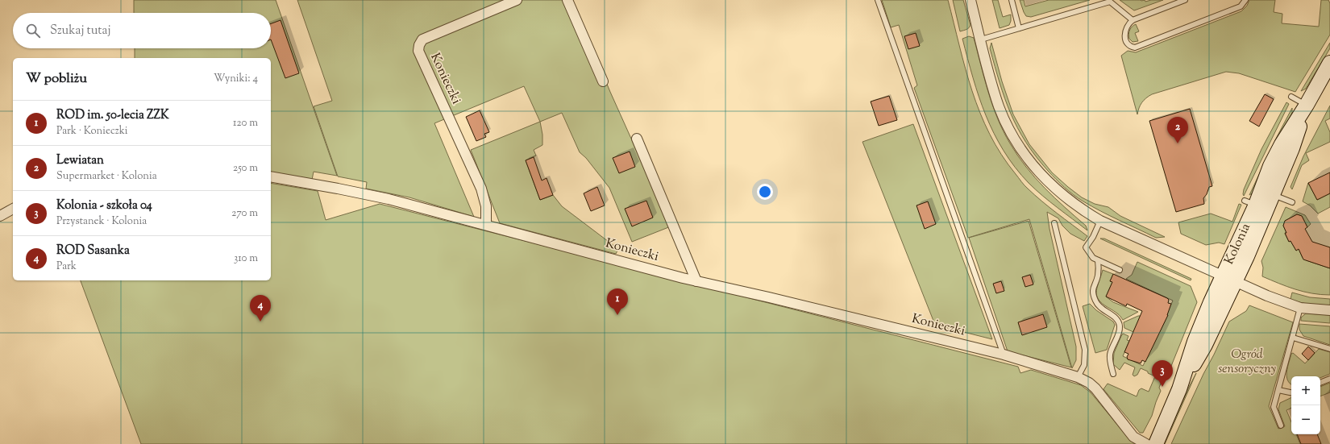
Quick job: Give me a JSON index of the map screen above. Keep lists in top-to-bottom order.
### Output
{
  "streets": {
    "street": ["Konieczki", "Kolonia"]
  },
  "parks": ["Ogród sensoryczny"],
  "page": {
    "search": "Szukaj tutaj",
    "heading": ["W pobliżu", "Wyniki: 4"],
    "list": [
      {
        "mark": "1",
        "name": "ROD im. 50-lecia ZZK",
        "note": "Park · Konieczki",
        "value": "120 m"
      },
      {
        "mark": "2",
        "name": "Lewiatan",
        "note": "Supermarket · Kolonia",
        "value": "250 m"
      },
      {
        "mark": "3",
        "name": "Kolonia - szkoła 04",
        "note": "Przystanek · Kolonia",
        "value": "270 m"
      },
      {
        "mark": "4",
        "name": "ROD Sasanka",
        "note": "Park",
        "value": "310 m"
      }
    ],
    "pins": [
      "2",
      "1",
      "4",
      "3"
    ],
    "map_buttons": ["+", "−"]
  }
}
